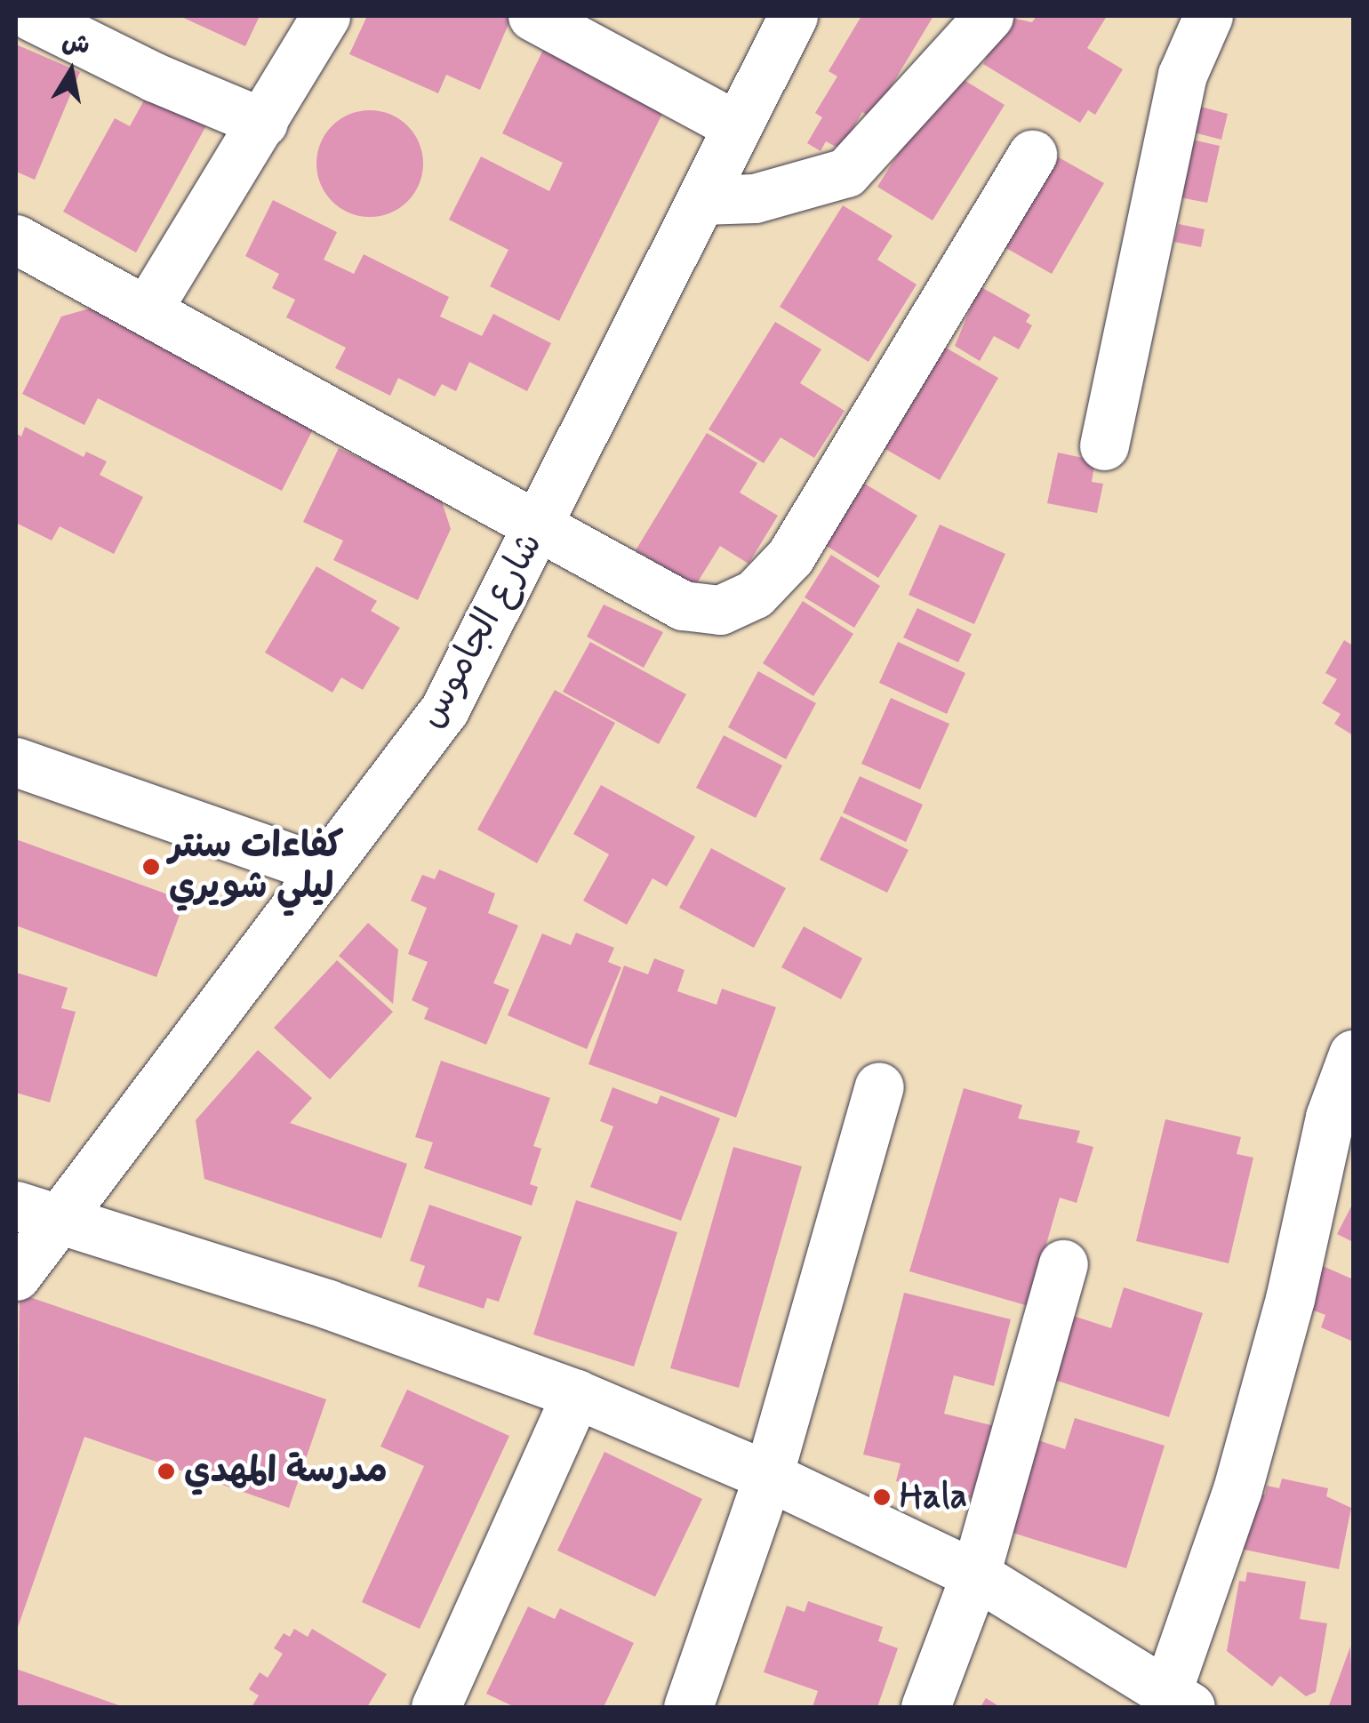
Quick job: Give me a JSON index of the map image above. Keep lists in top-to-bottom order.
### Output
{
  "streets": {
    "street": ["شارع الجاموس"]
  },
  "places": ["كفاءات سنتر ليلي شويري", "مدرسة المهدي", "Hala"],
  "north": "top"
}
